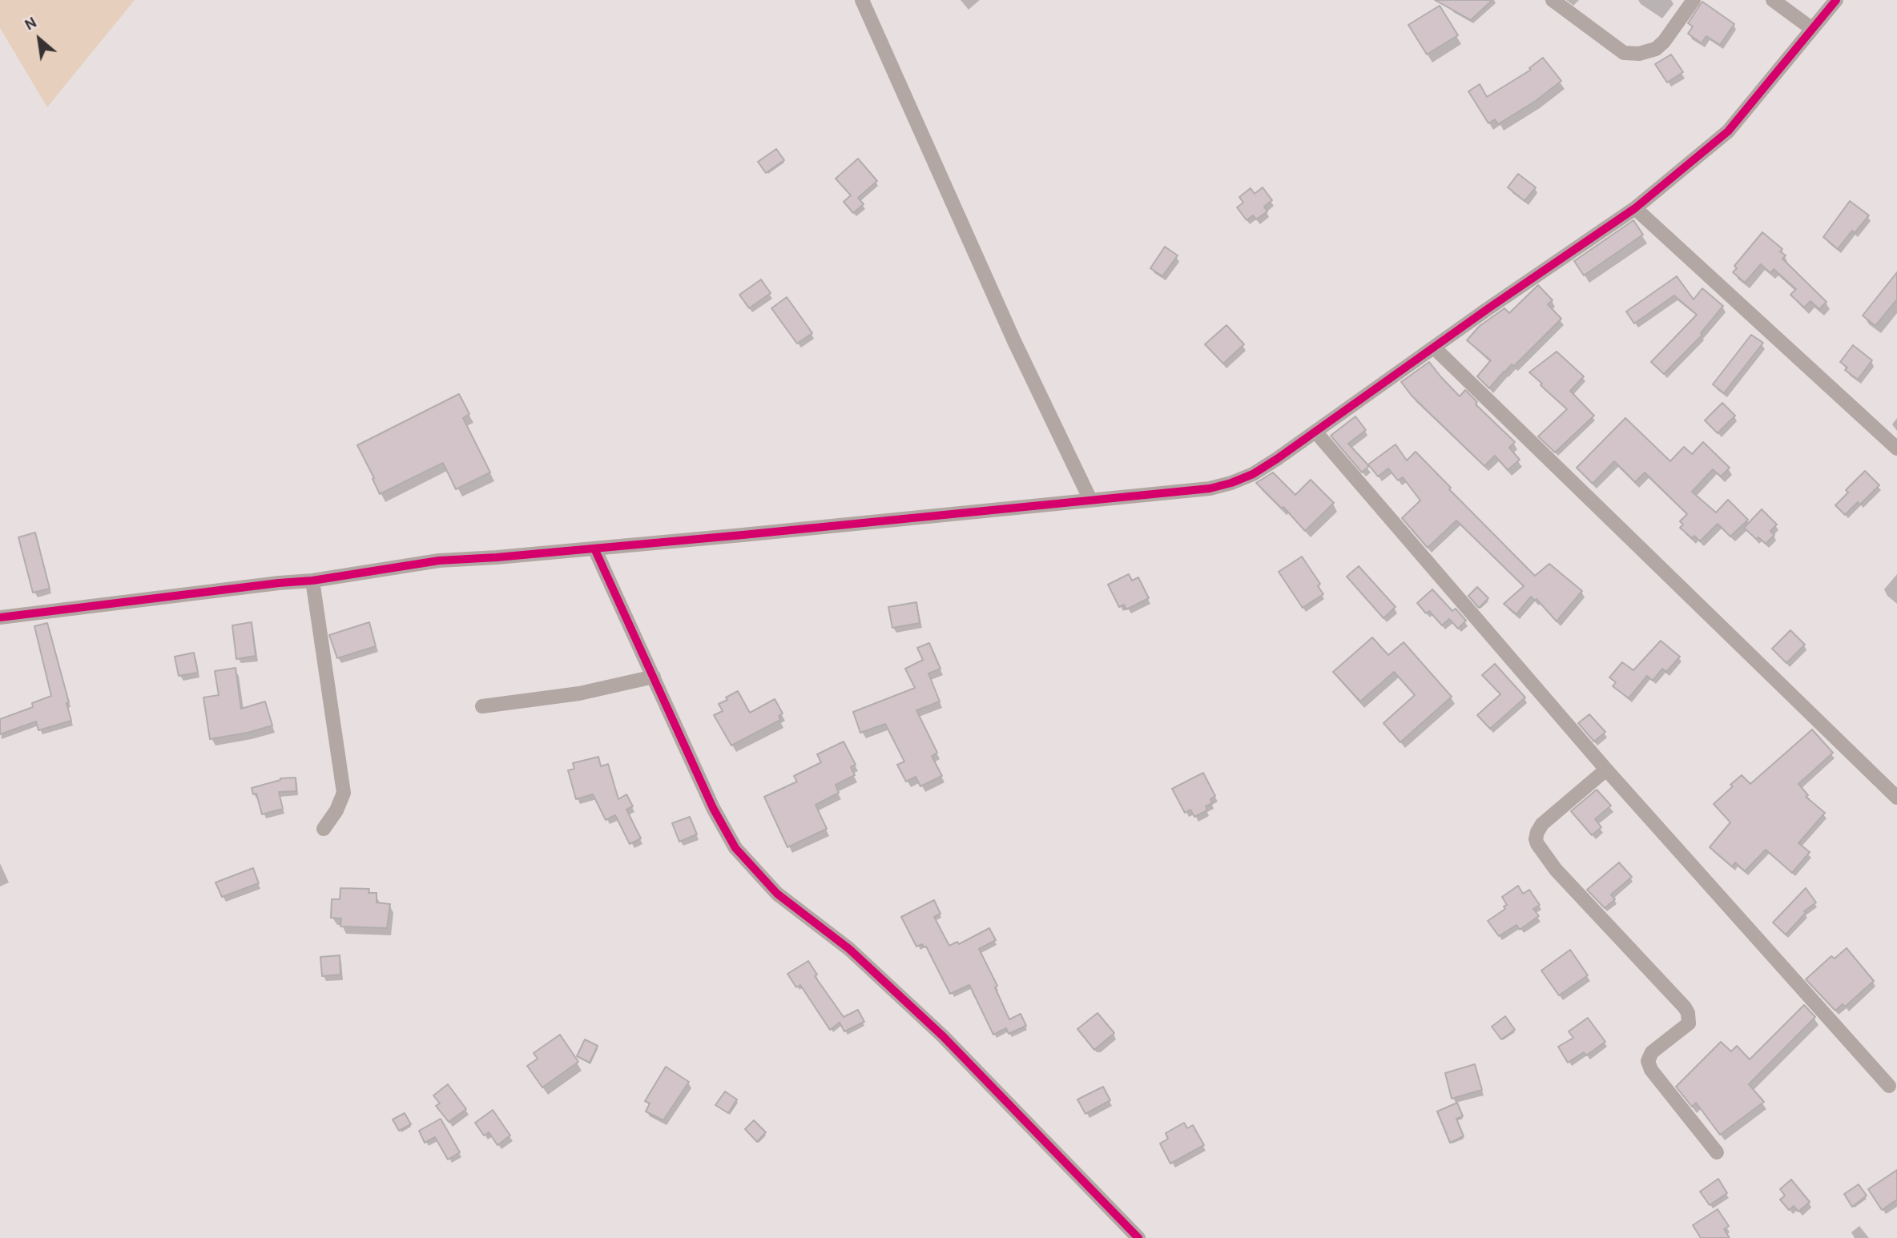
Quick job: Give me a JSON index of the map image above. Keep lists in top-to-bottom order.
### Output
{
  "north": "top left"
}
